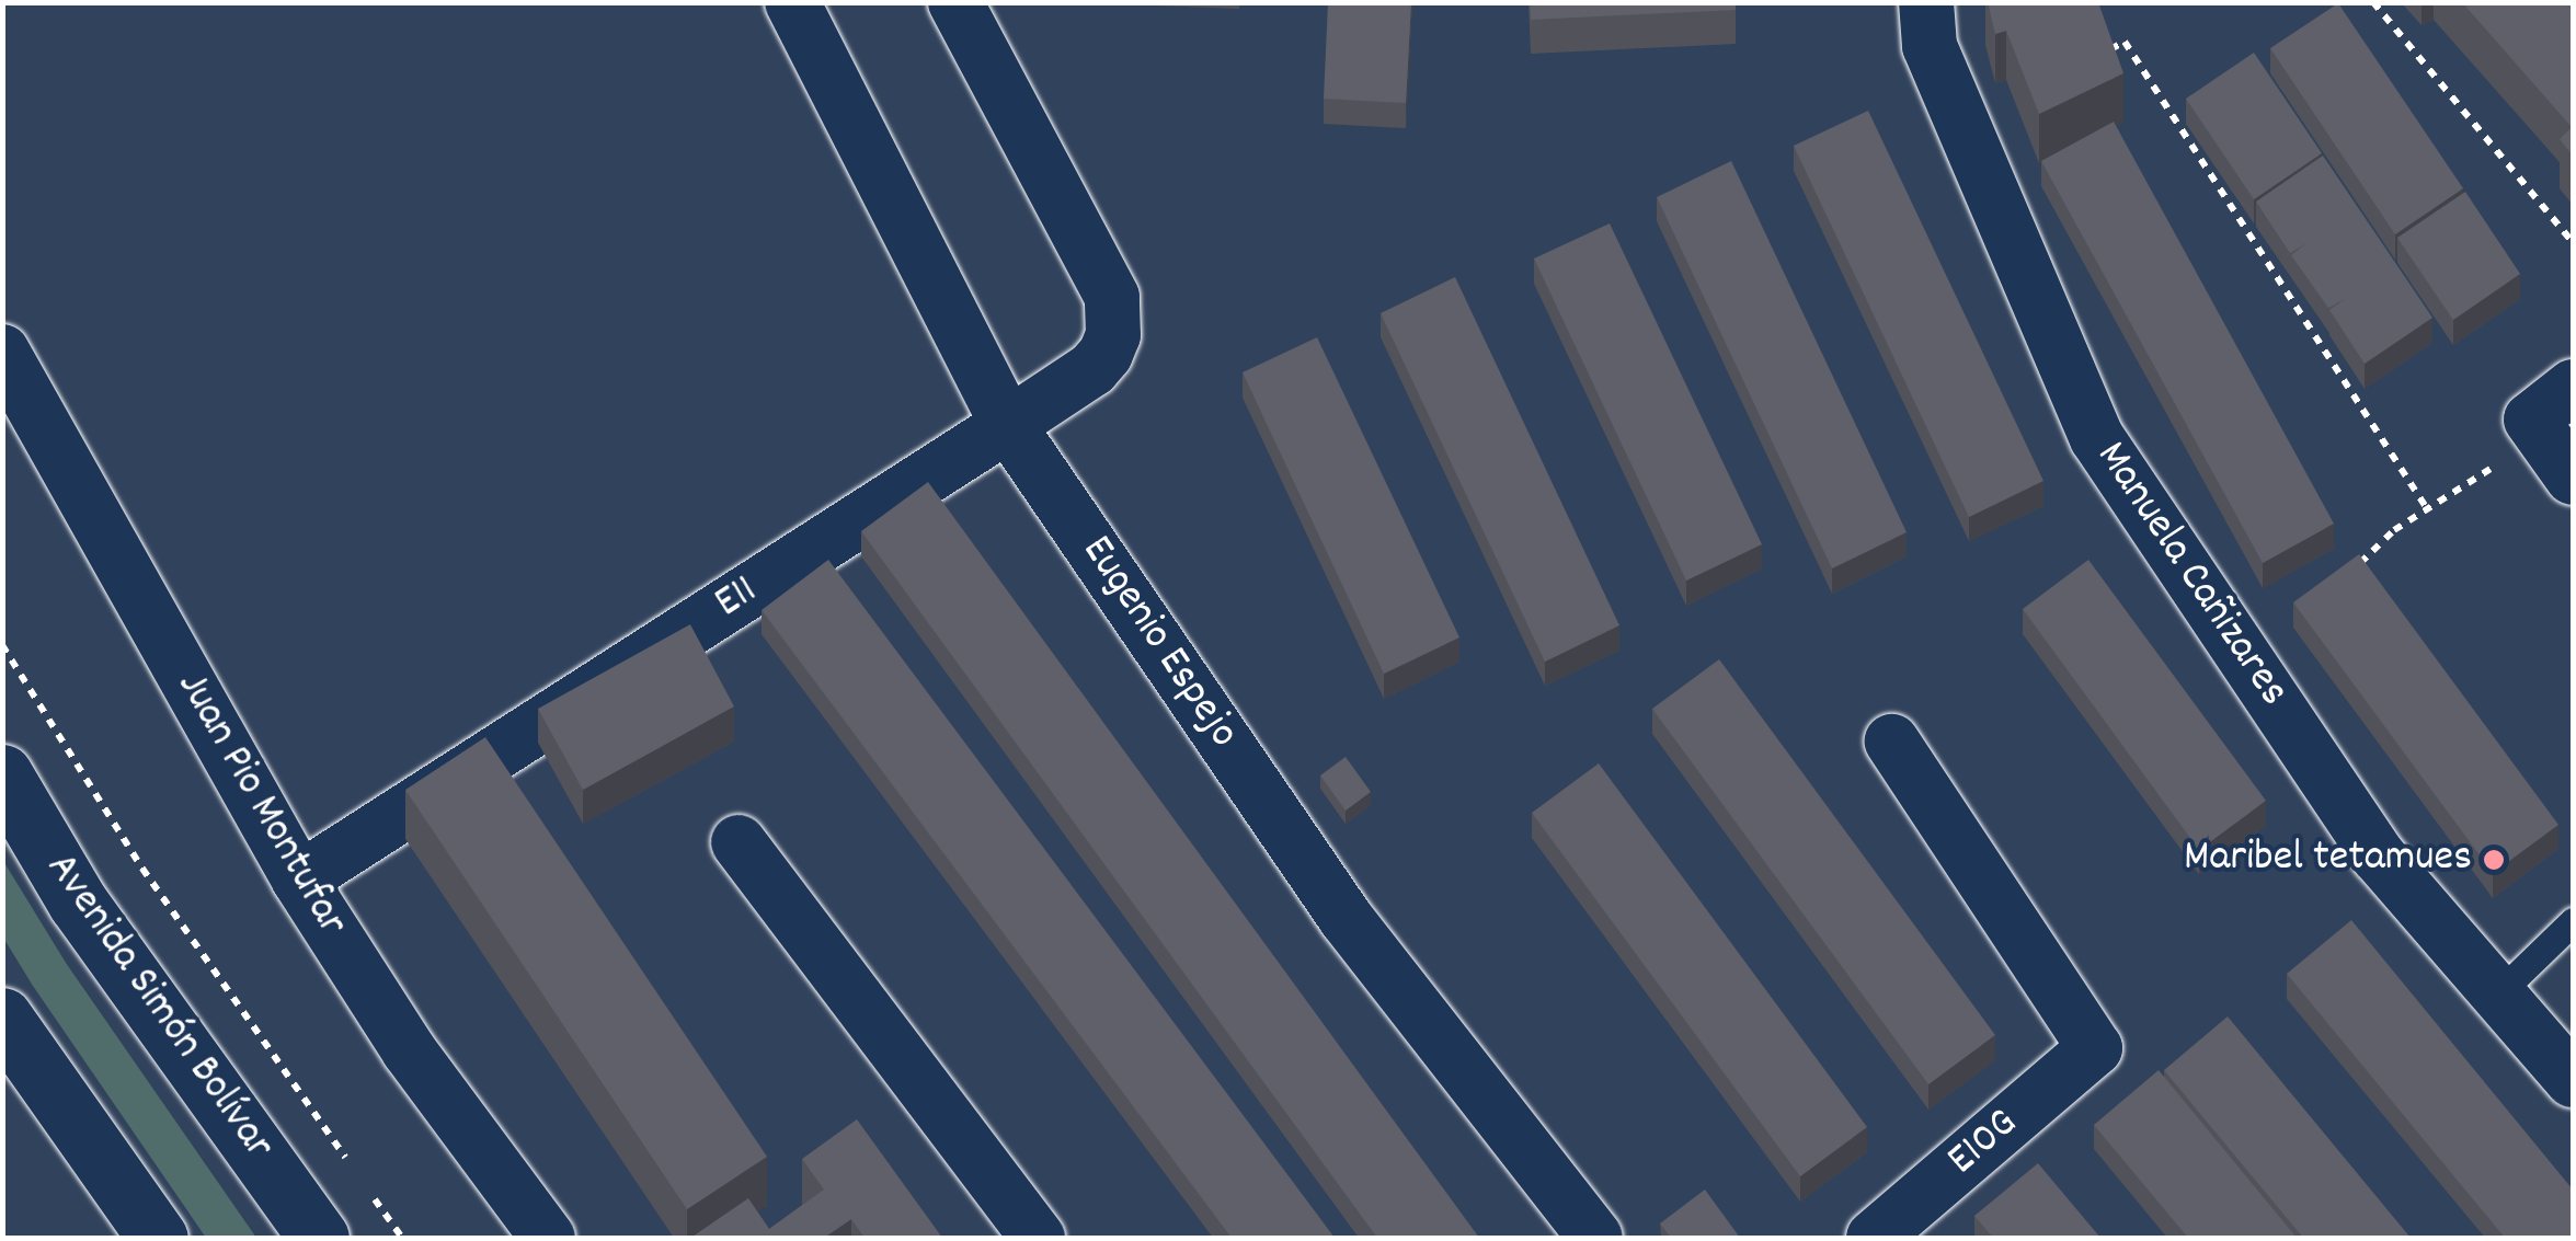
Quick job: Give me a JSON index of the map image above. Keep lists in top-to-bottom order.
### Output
{
  "streets": {
    "highway": ["Avenida Simón Bolívar"],
    "street": [
      "Manuela Cañizares",
      "E11",
      "Eugenio Espejo",
      "Juan Pio Montufar",
      "E10G"
    ]
  },
  "crossings": [
    ["E11", "Eugenio Espejo"],
    ["E11", "Juan Pio Montufar"]
  ],
  "places": ["Maribel tetamues"]
}
